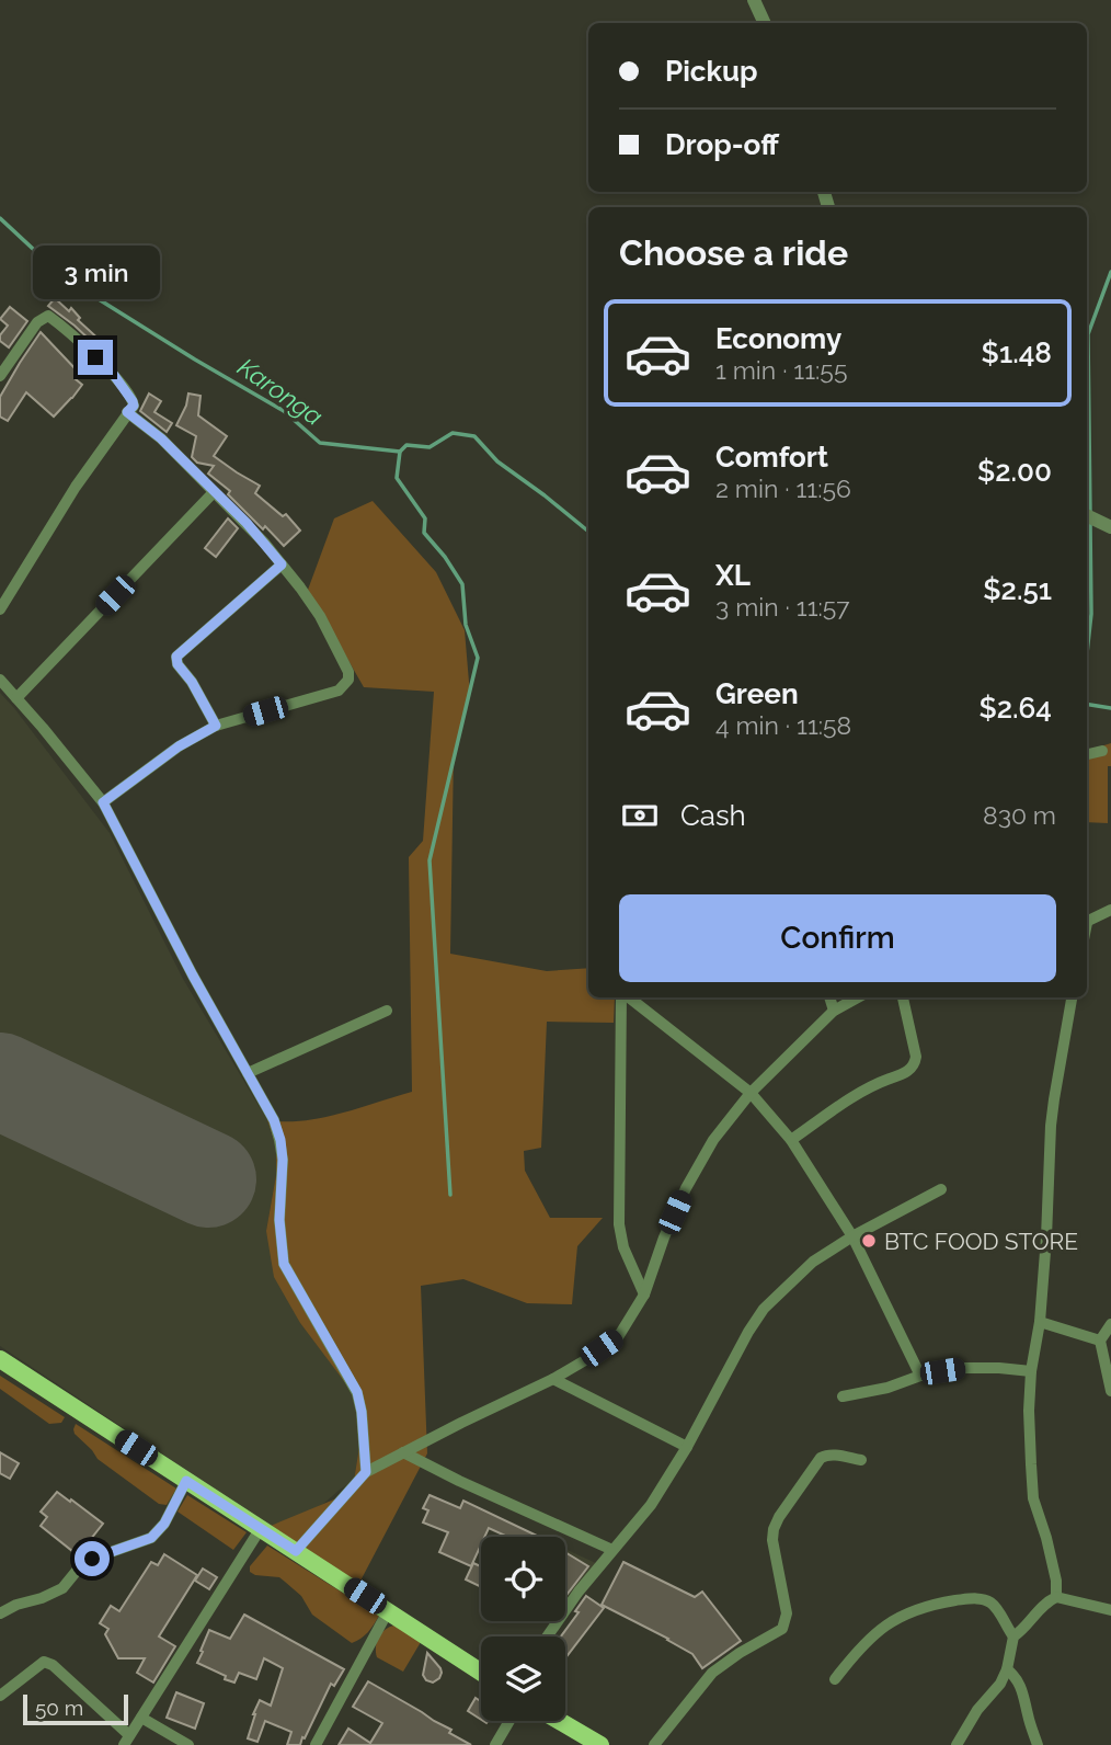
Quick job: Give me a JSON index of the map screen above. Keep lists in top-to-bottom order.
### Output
{
  "water": ["Karonga"],
  "places": ["BTC FOOD STORE"],
  "scale_bar": "50 m",
  "page": {
    "banner": ["Pickup", "Drop-off"],
    "heading": "Choose a ride",
    "bubble": "3 min",
    "list": [
      {
        "name": "Economy",
        "note": "1 min · 11:55",
        "value": "$1.48"
      },
      {
        "name": "Comfort",
        "note": "2 min · 11:56",
        "value": "$2.00"
      },
      {
        "name": "XL",
        "note": "3 min · 11:57",
        "value": "$2.51"
      },
      {
        "name": "Green",
        "note": "4 min · 11:58",
        "value": "$2.64"
      }
    ],
    "pay": ["Cash", "830 m"],
    "buttons": "Confirm",
    "scale": "50 m"
  }
}
